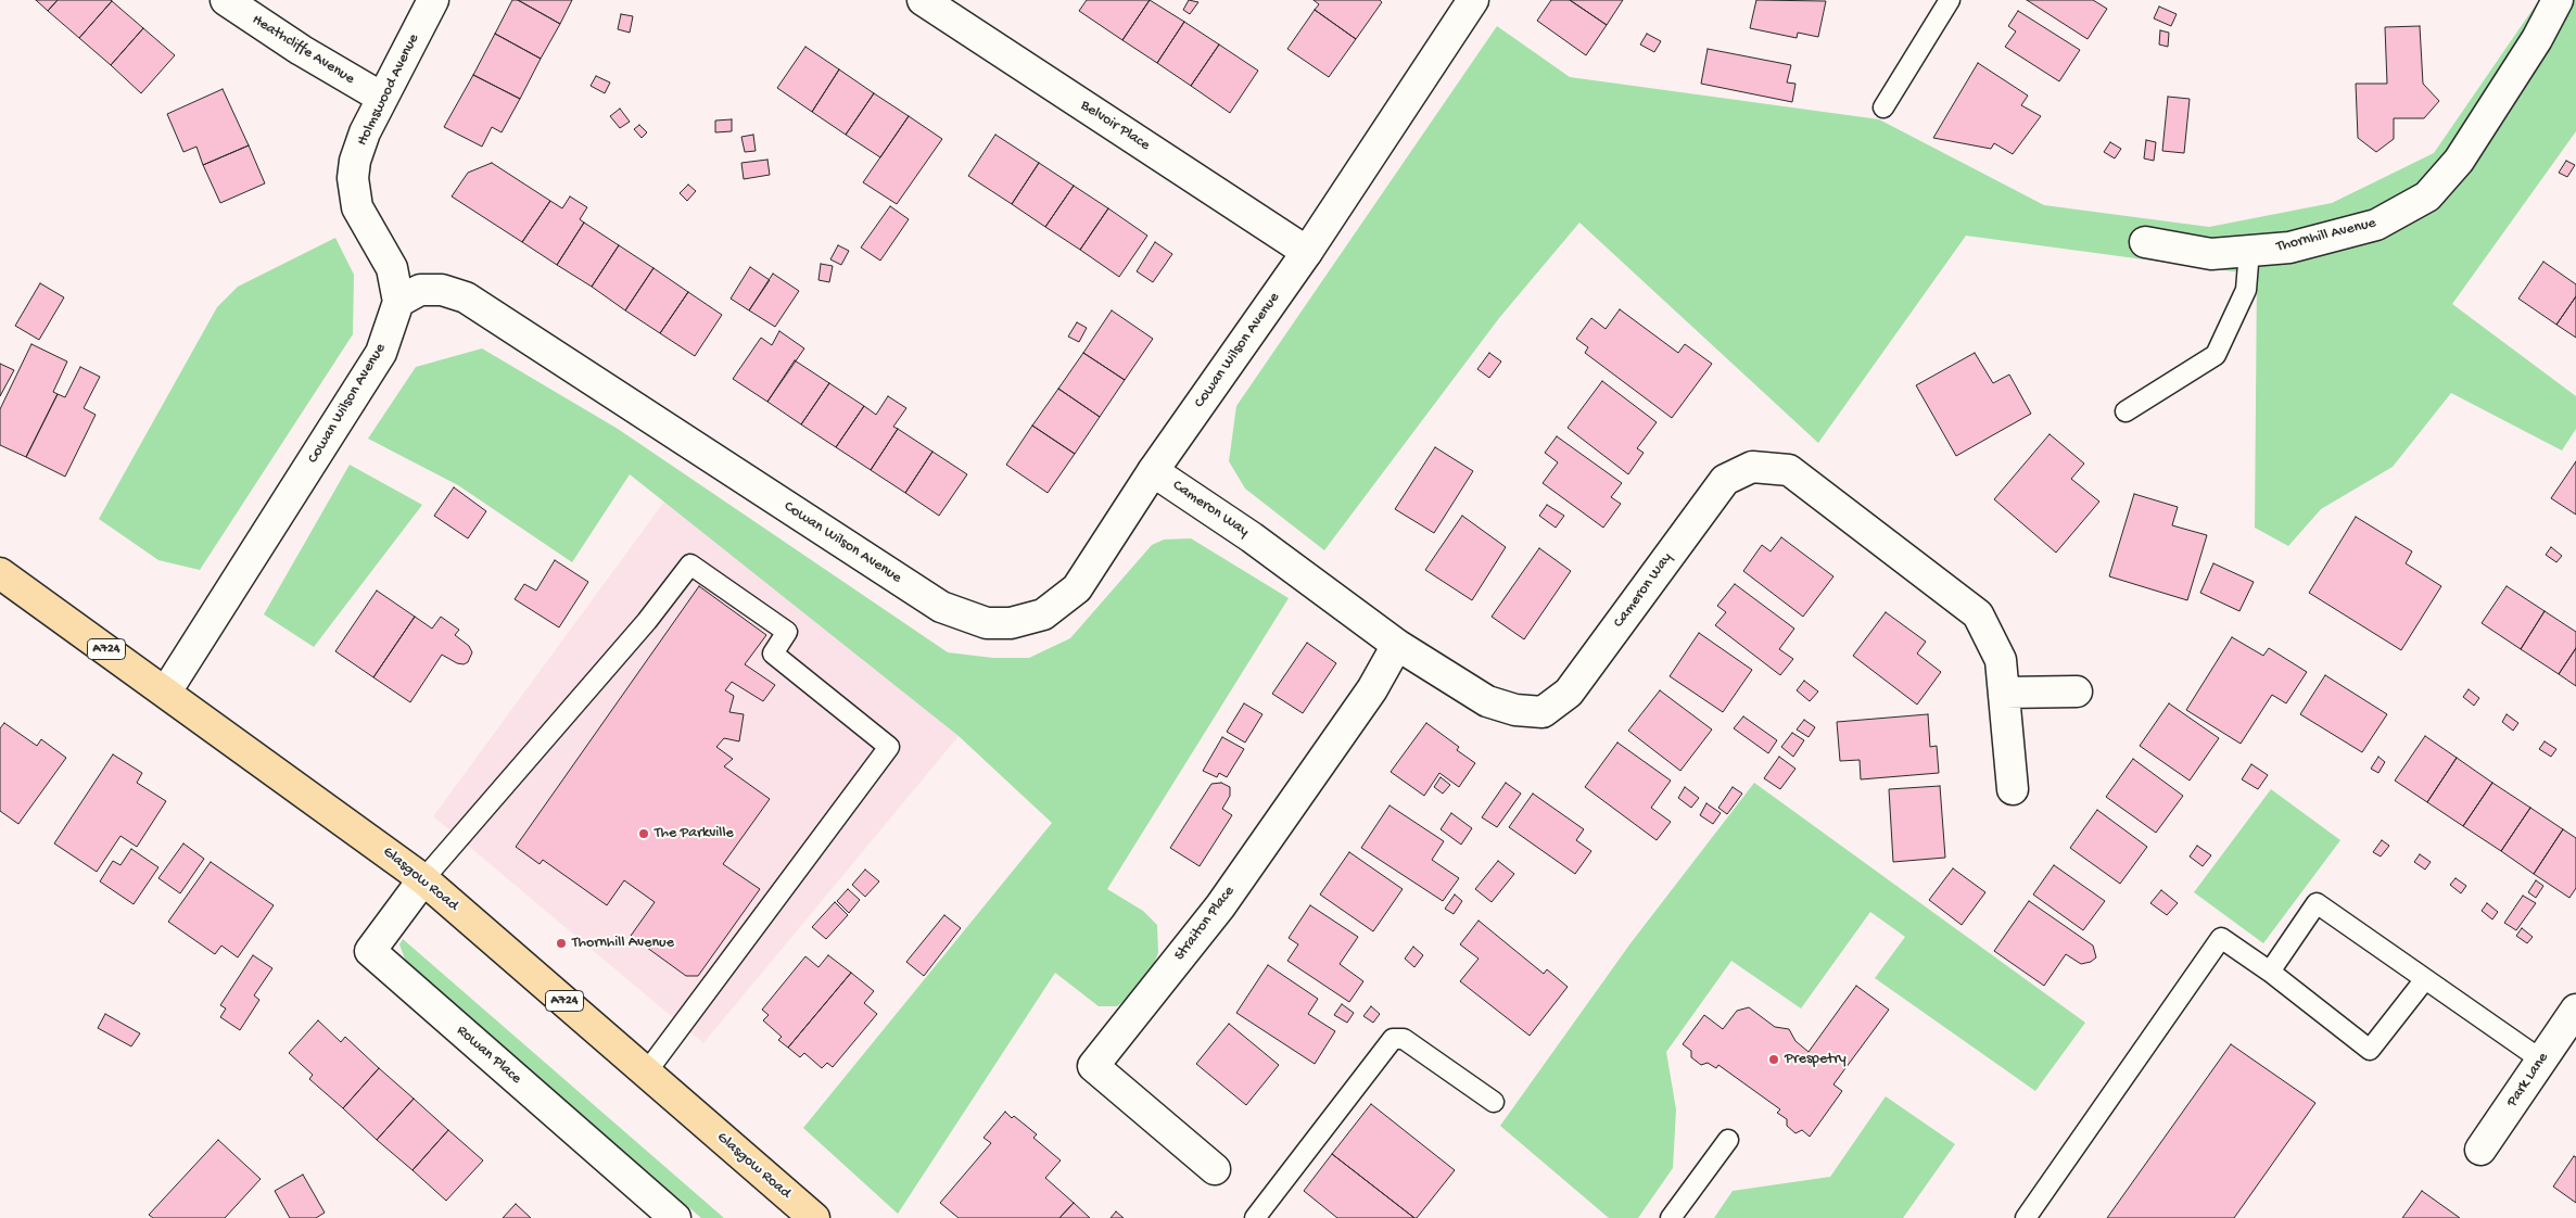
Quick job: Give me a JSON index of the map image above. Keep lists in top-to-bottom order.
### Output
{
  "streets": {
    "main road": ["A724", "Glasgow Road"],
    "street": [
      "Heathcliffe Avenue",
      "Holmswood Avenue",
      "Belvoir Place",
      "Thornhill Avenue",
      "Cowan Wilson Avenue",
      "Cameron Way",
      "Straiton Place",
      "Rowan Place",
      "Park Lane"
    ]
  },
  "crossings": [
    ["Heathcliffe Avenue", "Holmswood Avenue"],
    ["Holmswood Avenue", "Cowan Wilson Avenue"],
    ["Belvoir Place", "Cowan Wilson Avenue"],
    ["Cowan Wilson Avenue", "Cameron Way"],
    ["Cowan Wilson Avenue", "Glasgow Road"],
    ["Cameron Way", "Straiton Place"],
    ["Glasgow Road", "Rowan Place"]
  ],
  "places": ["The Parkville", "Thornhill Avenue", "Prespetry"]
}
